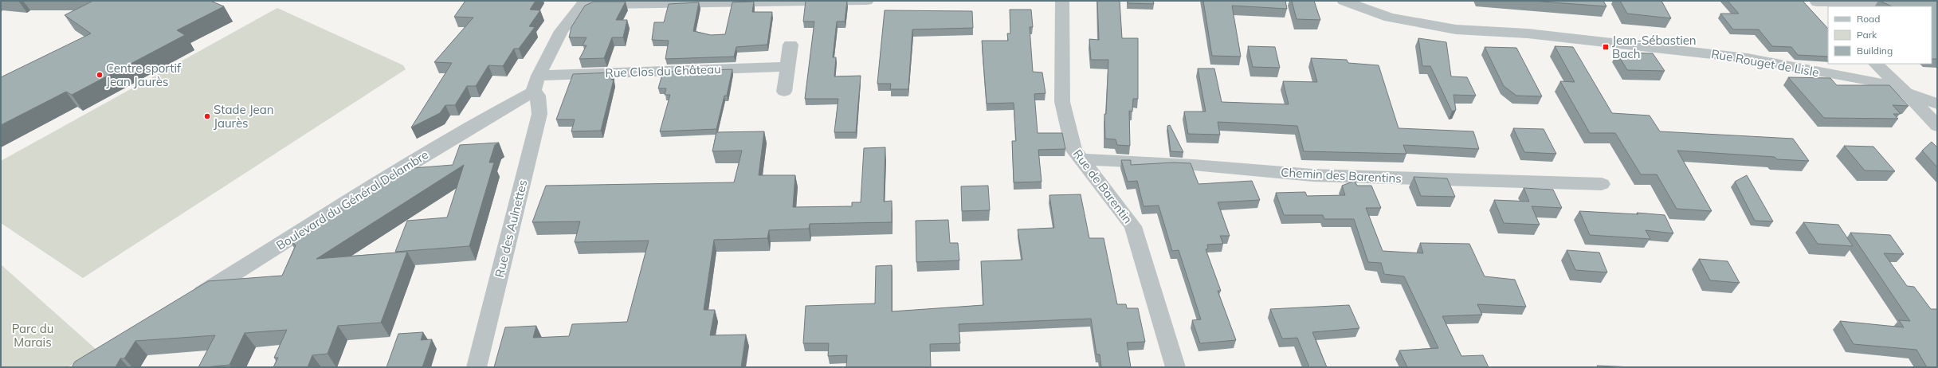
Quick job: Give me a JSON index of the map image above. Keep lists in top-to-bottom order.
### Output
{
  "streets": {
    "street": [
      "Rue Rouget de Lisle",
      "Rue Clos du Château",
      "Chemin des Barentins",
      "Rue de Barentin",
      "Boulevard du Général Delambre",
      "Rue des Aulnettes"
    ]
  },
  "crossings": [
    ["Rue Clos du Château", "Boulevard du Général Delambre"],
    ["Rue Clos du Château", "Rue des Aulnettes"],
    ["Chemin des Barentins", "Rue de Barentin"],
    ["Boulevard du Général Delambre", "Rue des Aulnettes"]
  ],
  "parks": ["Parc du Marais"],
  "places": {
    "transit": ["Jean-Sébastien Bach"],
    "other": ["Centre sportif Jean Jaurès", "Stade Jean Jaurès"]
  },
  "legend": ["Road", "Park", "Building"]
}
